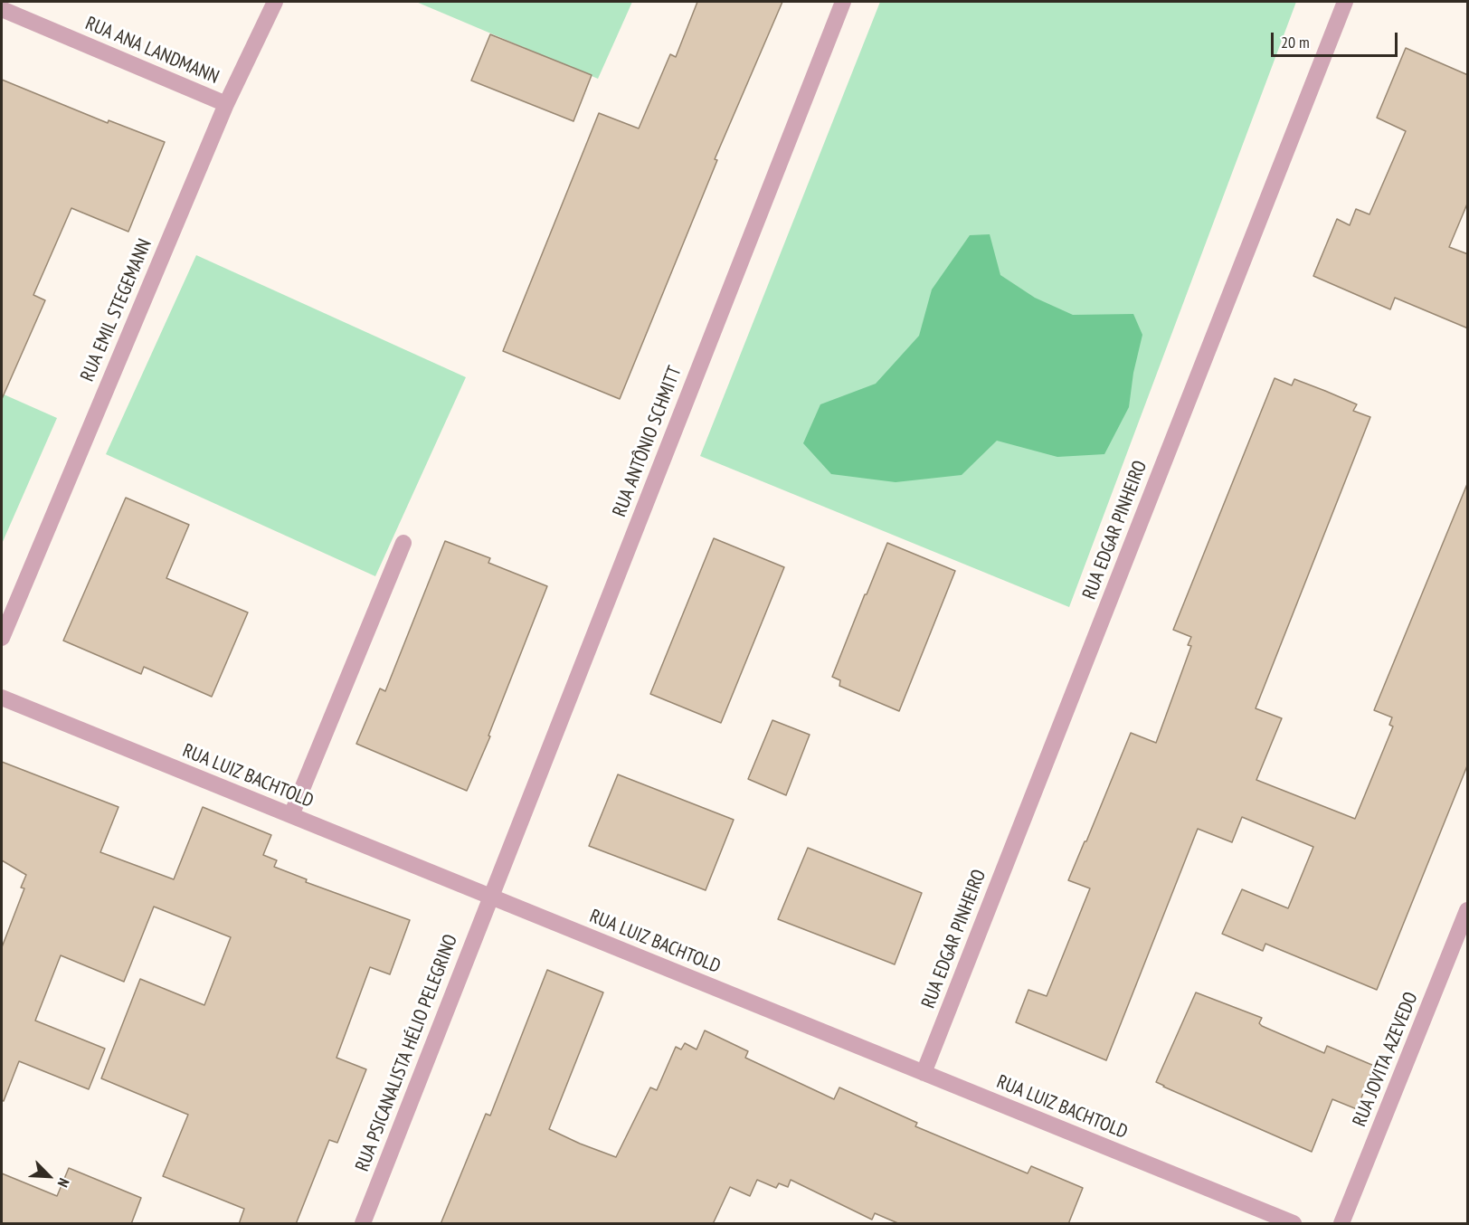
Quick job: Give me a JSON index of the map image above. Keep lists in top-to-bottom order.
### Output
{
  "streets": {
    "street": [
      "RUA ANA LANDMANN",
      "RUA EMIL STEGEMANN",
      "RUA ANTÔNIO SCHMITT",
      "RUA EDGAR PINHEIRO",
      "RUA LUIZ BACHTOLD",
      "RUA PSICANALISTA HÉLIO PELEGRINO",
      "RUA JOVITA AZEVEDO"
    ]
  },
  "crossings": [
    ["RUA ANA LANDMANN", "RUA EMIL STEGEMANN"],
    ["RUA ANTÔNIO SCHMITT", "RUA LUIZ BACHTOLD"],
    ["RUA ANTÔNIO SCHMITT", "RUA PSICANALISTA HÉLIO PELEGRINO"],
    ["RUA EDGAR PINHEIRO", "RUA LUIZ BACHTOLD"],
    ["RUA LUIZ BACHTOLD", "RUA PSICANALISTA HÉLIO PELEGRINO"]
  ],
  "scale_bar": "20 m",
  "north": "bottom right"
}
